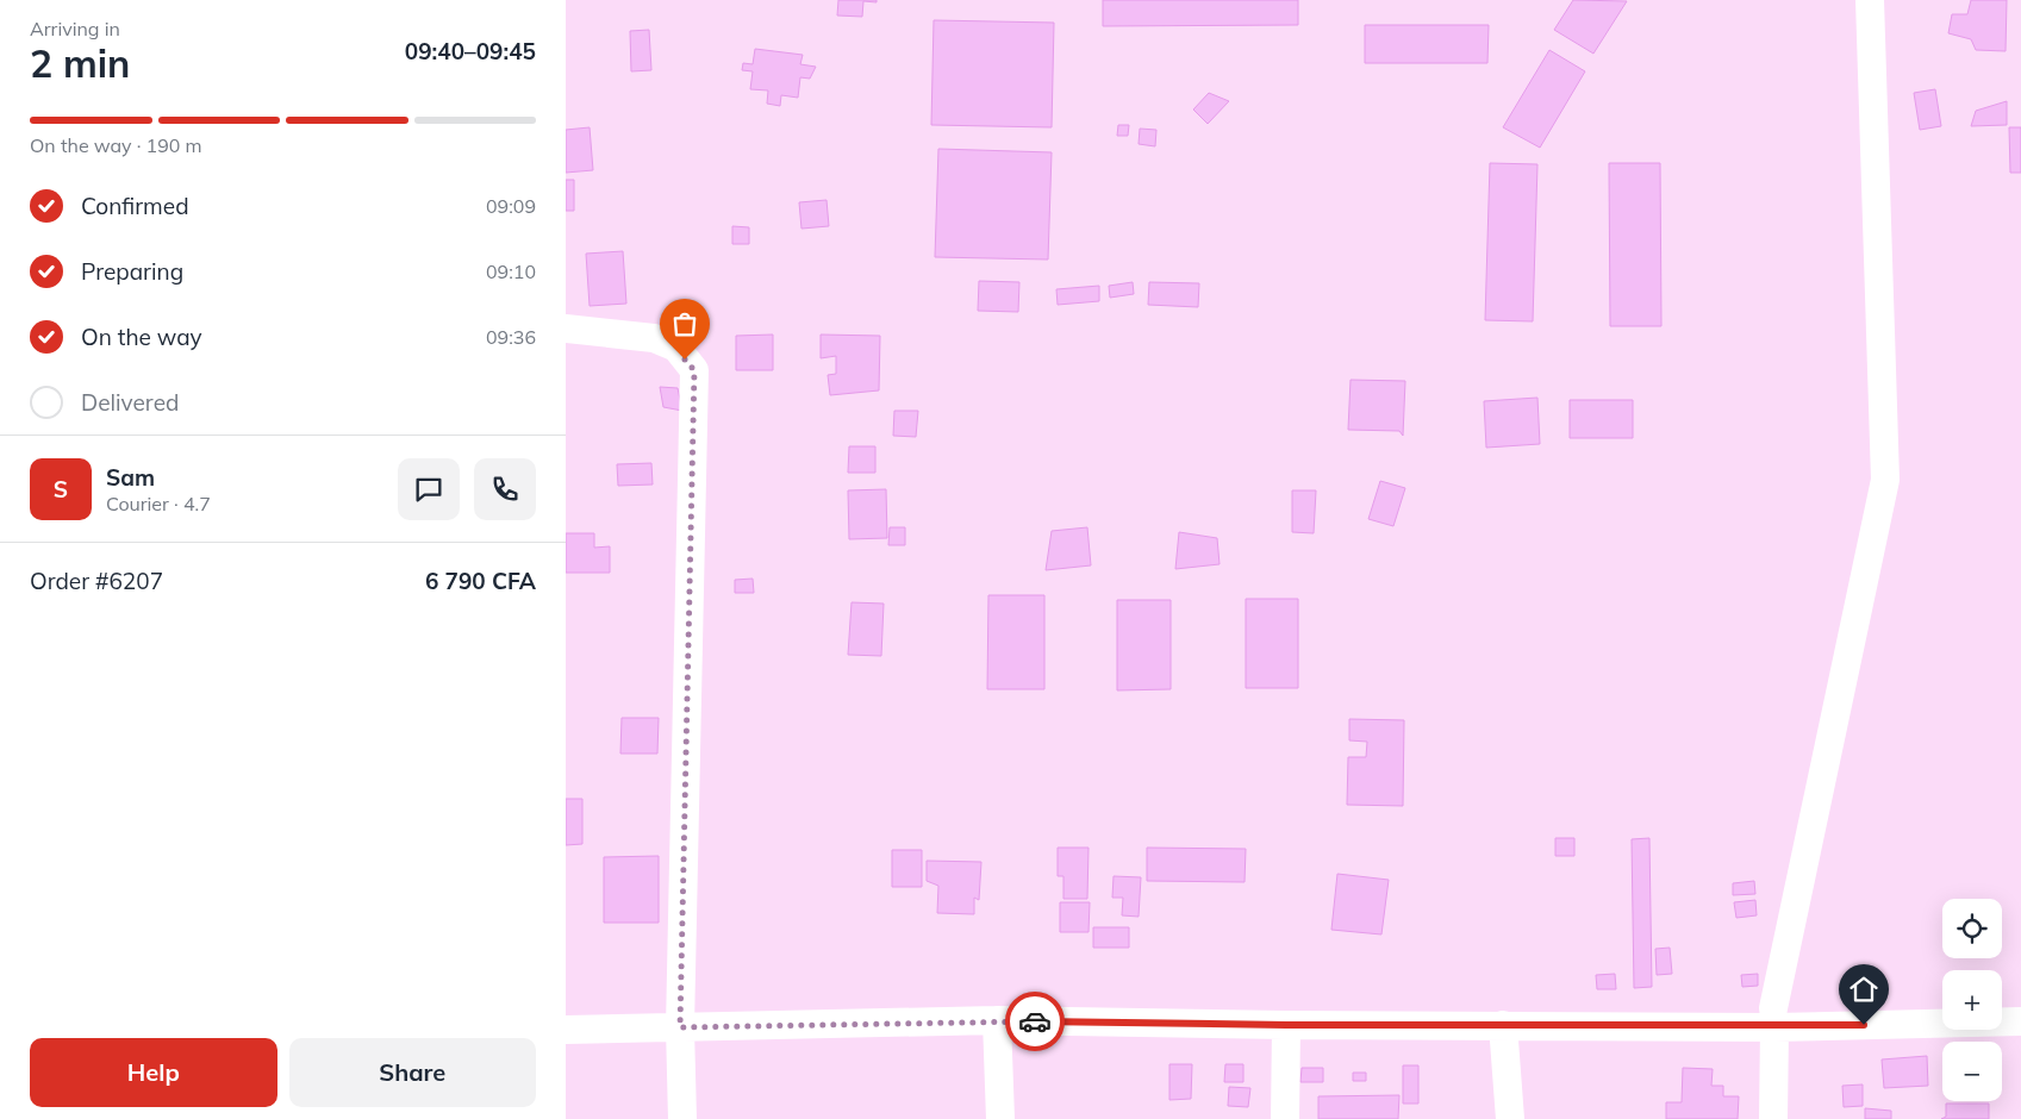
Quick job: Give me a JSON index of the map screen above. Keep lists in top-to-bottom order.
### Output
{
  "page": {
    "heading": ["2 min", "Arriving in", "09:40–09:45"],
    "panel": [
      "Sam",
      "Courier · 4.7",
      "Order #6207",
      "6 790 CFA"
    ],
    "bar": "On the way · 190 m",
    "list": [
      ["Confirmed", "09:09"],
      ["Preparing", "09:10"],
      ["On the way", "09:36"],
      "Delivered"
    ],
    "round": "S",
    "map_buttons": ["+", "−"],
    "buttons": ["Help", "Share"]
  }
}
